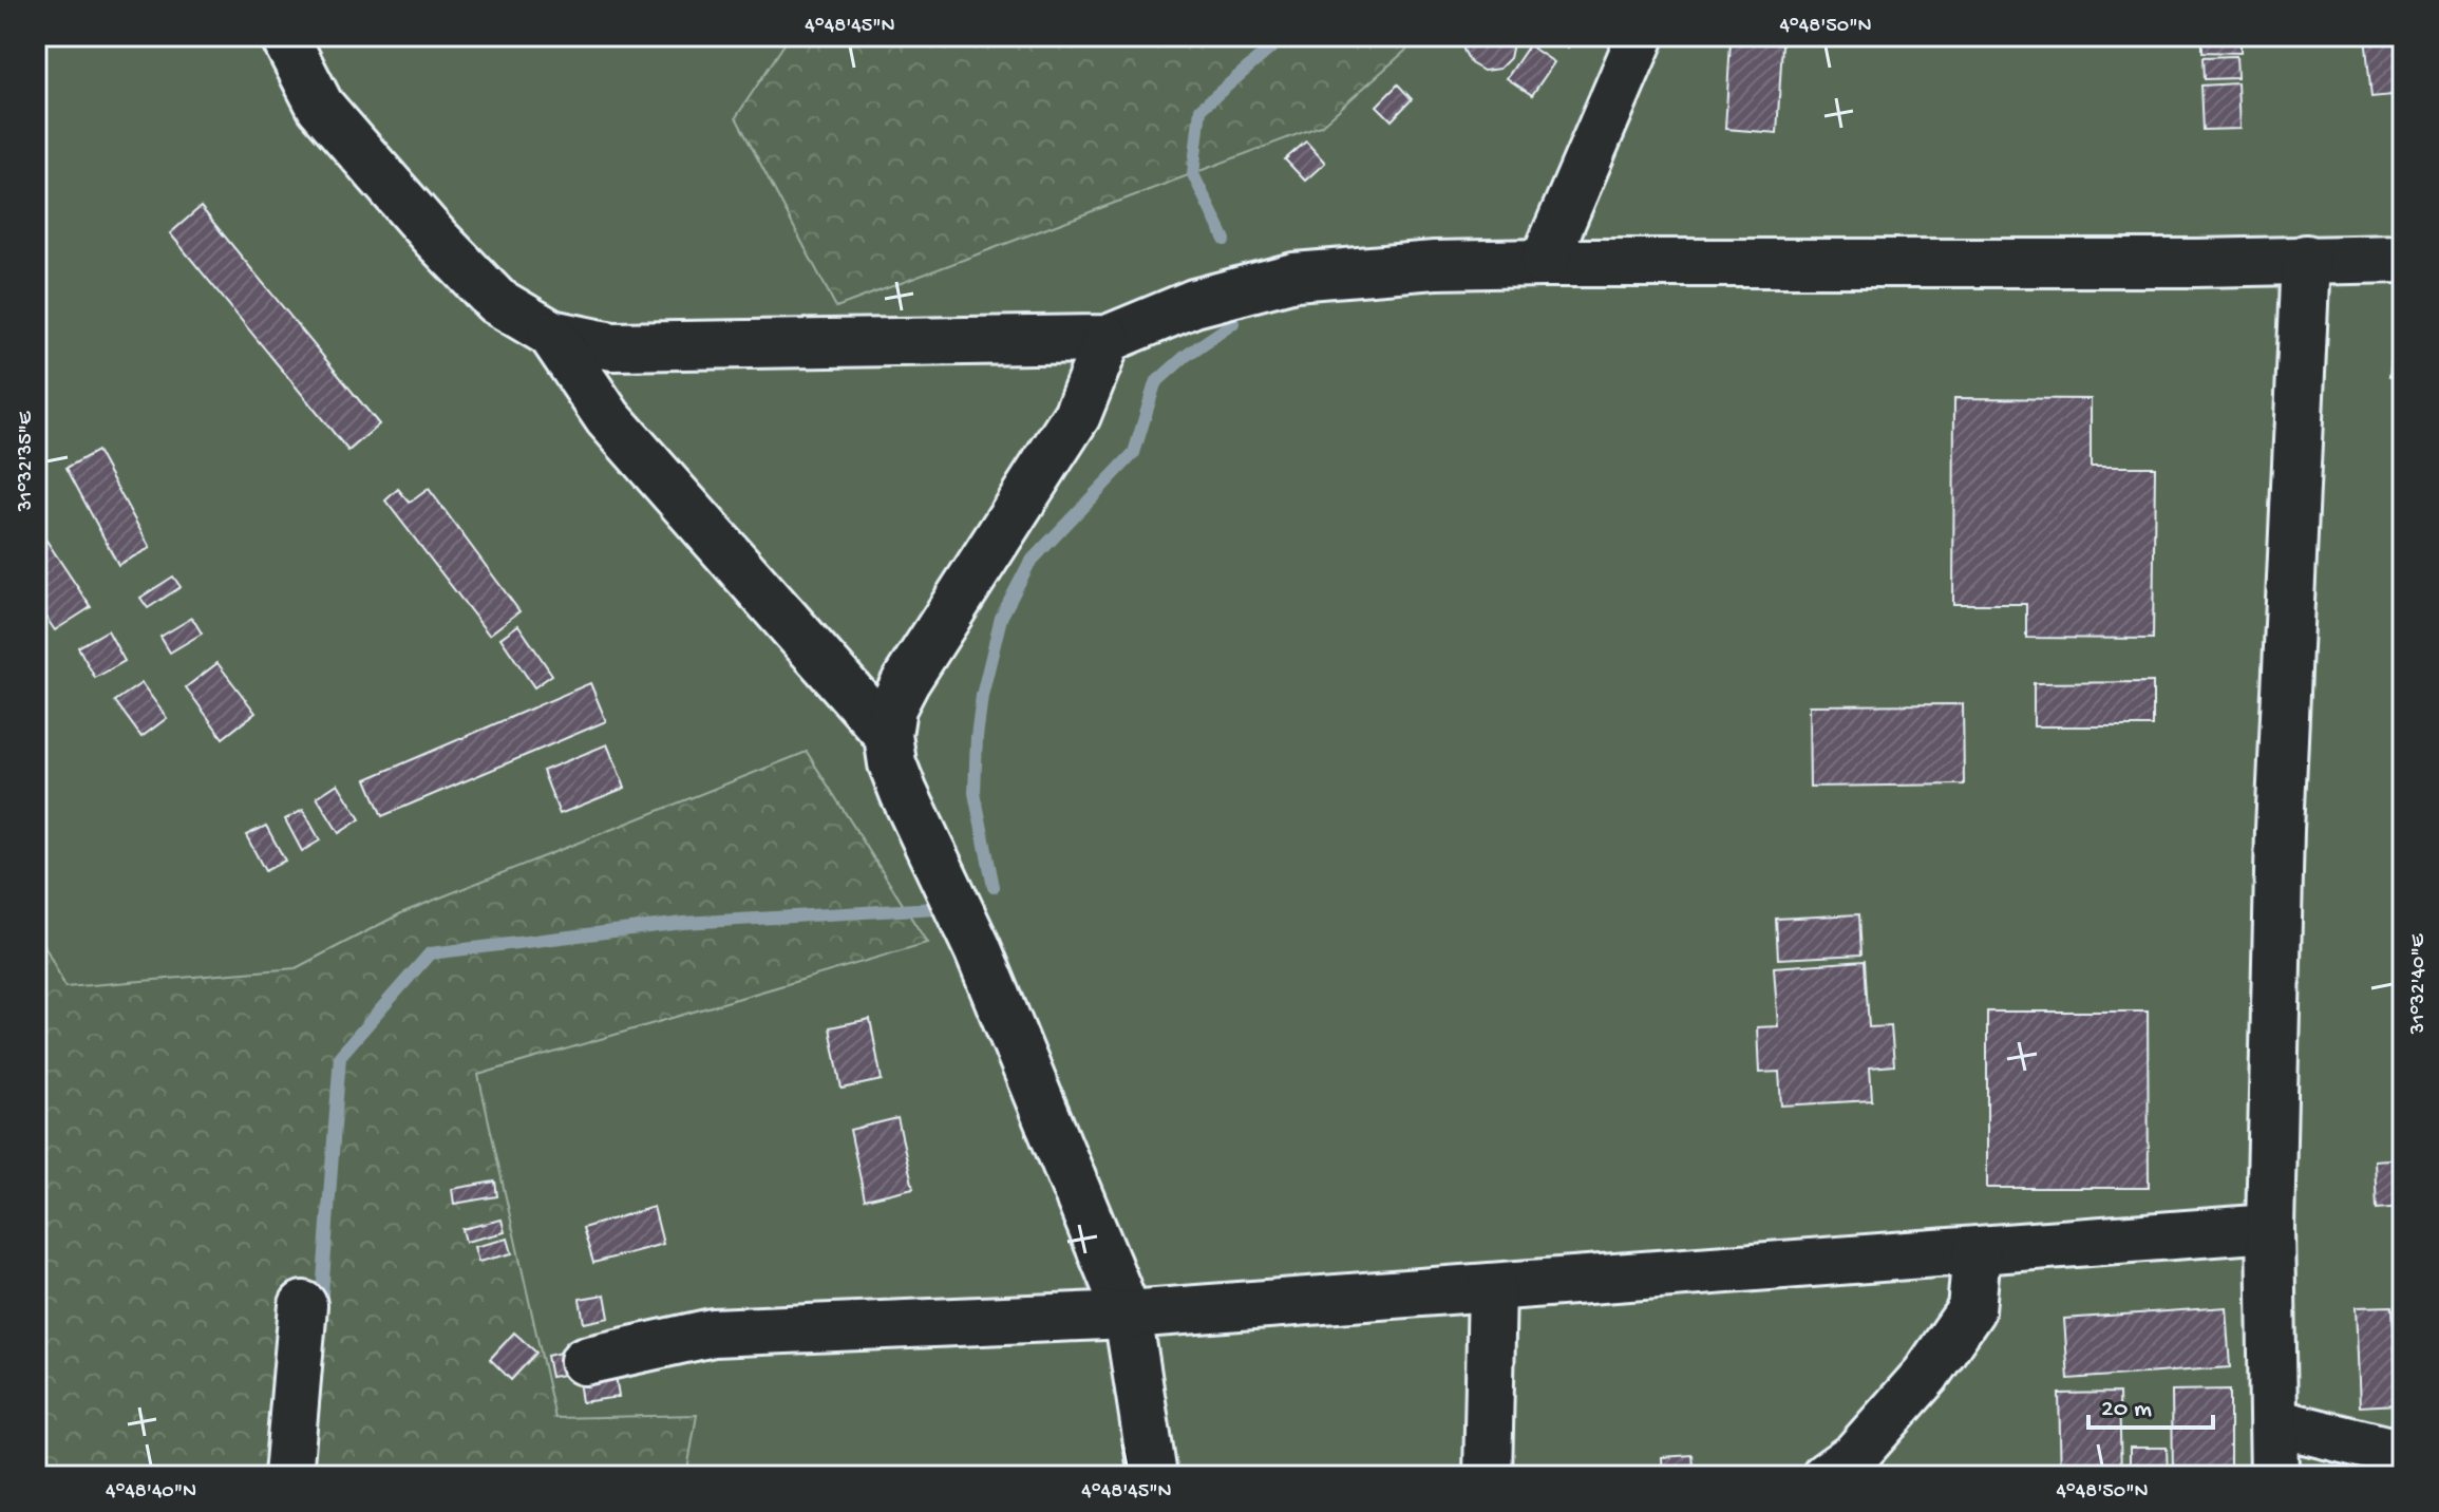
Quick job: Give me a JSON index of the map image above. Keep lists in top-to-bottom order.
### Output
{
  "scale_bar": "20 m",
  "coordinates": [
    "4°48'45\"N",
    "4°48'50\"N",
    "31°32'35\"E",
    "31°32'40\"E",
    "4°48'40\"N"
  ]
}
